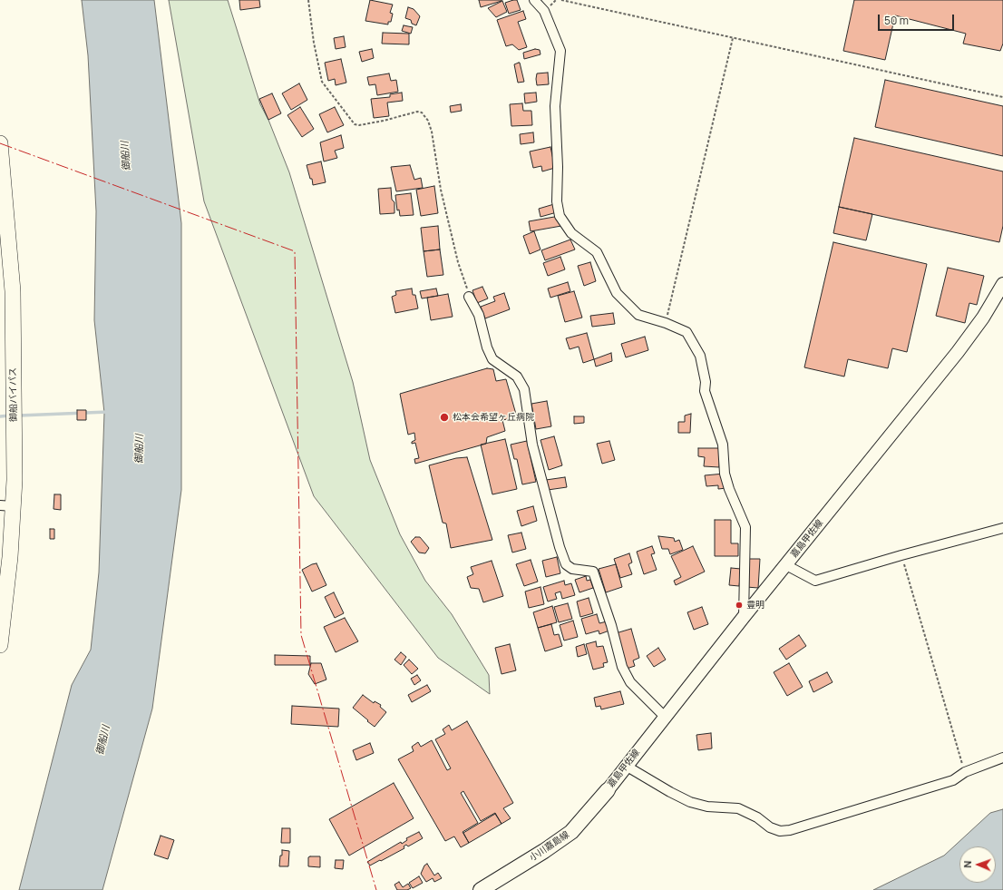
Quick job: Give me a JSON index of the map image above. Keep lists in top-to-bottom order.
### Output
{
  "streets": {
    "highway": ["御船バイパス"],
    "main road": ["嘉島甲佐線", "小川嘉島線"]
  },
  "crossings": [
    ["嘉島甲佐線", "小川嘉島線"]
  ],
  "water": ["御船川"],
  "places": ["松本会希望ヶ丘病院", "豊明"],
  "scale_bar": "50 m",
  "north": "left"
}
